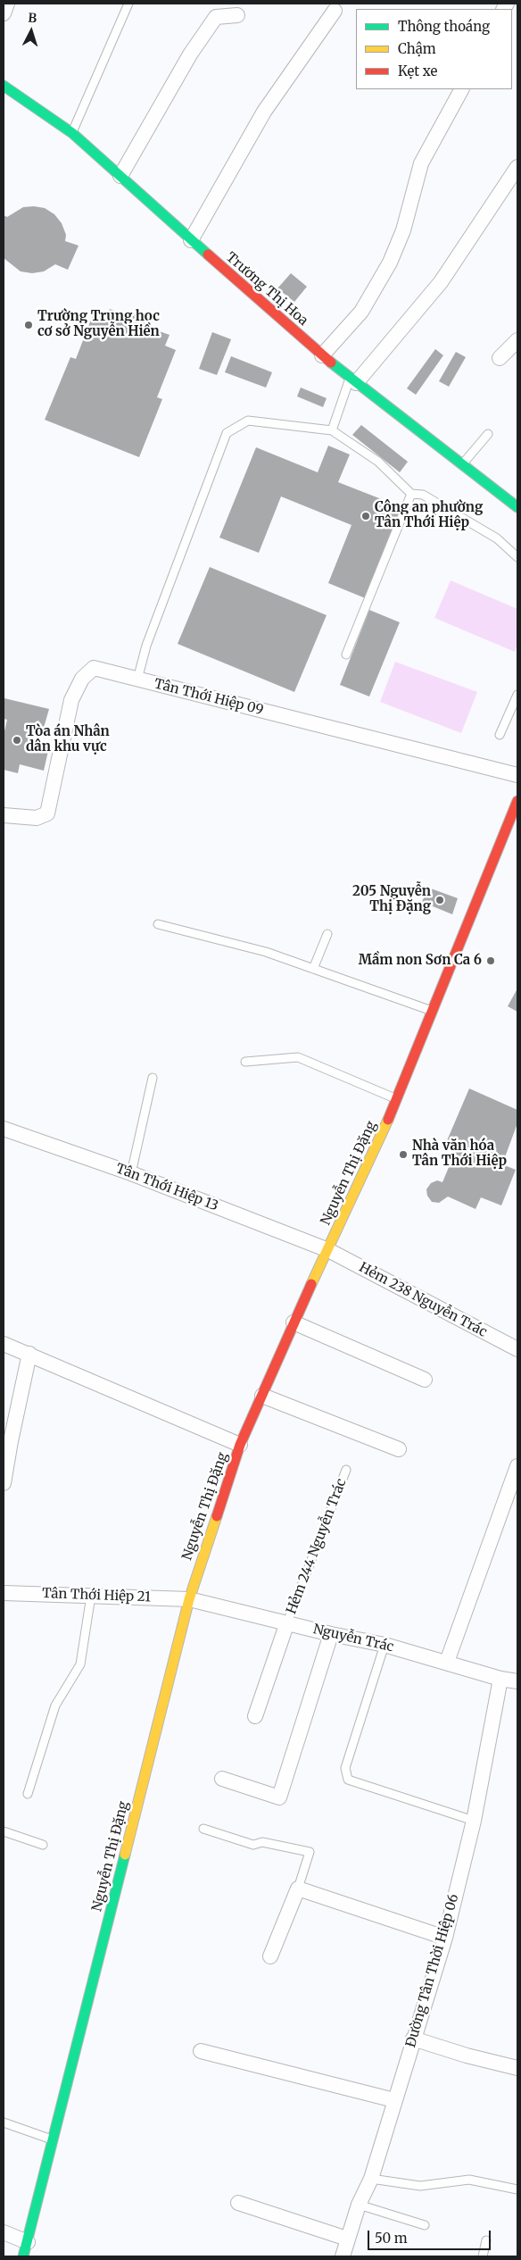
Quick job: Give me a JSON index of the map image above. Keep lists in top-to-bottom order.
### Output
{
  "streets": {
    "street": [
      "Trương Thị Hoa",
      "Tân Thới Hiệp 09",
      "Nguyễn Thị Đặng",
      "Tân Thới Hiệp 13",
      "Hẻm 238 Nguyễn Trác",
      "Tân Thới Hiệp 21",
      "Nguyễn Trác",
      "Đường Tân Thời Hiệp 06"
    ],
    "lane": ["Hẻm 244 Nguyễn Trác"]
  },
  "crossings": [
    ["Nguyễn Thị Đặng", "Tân Thới Hiệp 13"],
    ["Nguyễn Thị Đặng", "Hẻm 238 Nguyễn Trác"],
    ["Nguyễn Thị Đặng", "Tân Thới Hiệp 21"],
    ["Nguyễn Thị Đặng", "Nguyễn Trác"],
    ["Tân Thới Hiệp 13", "Hẻm 238 Nguyễn Trác"],
    ["Hẻm 244 Nguyễn Trác", "Nguyễn Trác"],
    ["Tân Thới Hiệp 21", "Nguyễn Trác"],
    ["Nguyễn Trác", "Đường Tân Thời Hiệp 06"]
  ],
  "places": [
    "Trường Trung học cơ sở Nguyễn Hiền",
    "Công an phường Tân Thới Hiệp",
    "Tòa án Nhân dân khu vực",
    "205 Nguyễn Thị Đặng",
    "Mầm non Sơn Ca 6",
    "Nhà văn hóa Tân Thới Hiệp"
  ],
  "legend": ["Thông thoáng", "Chậm", "Kẹt xe"],
  "scale_bar": "50 m",
  "north": "top"
}
